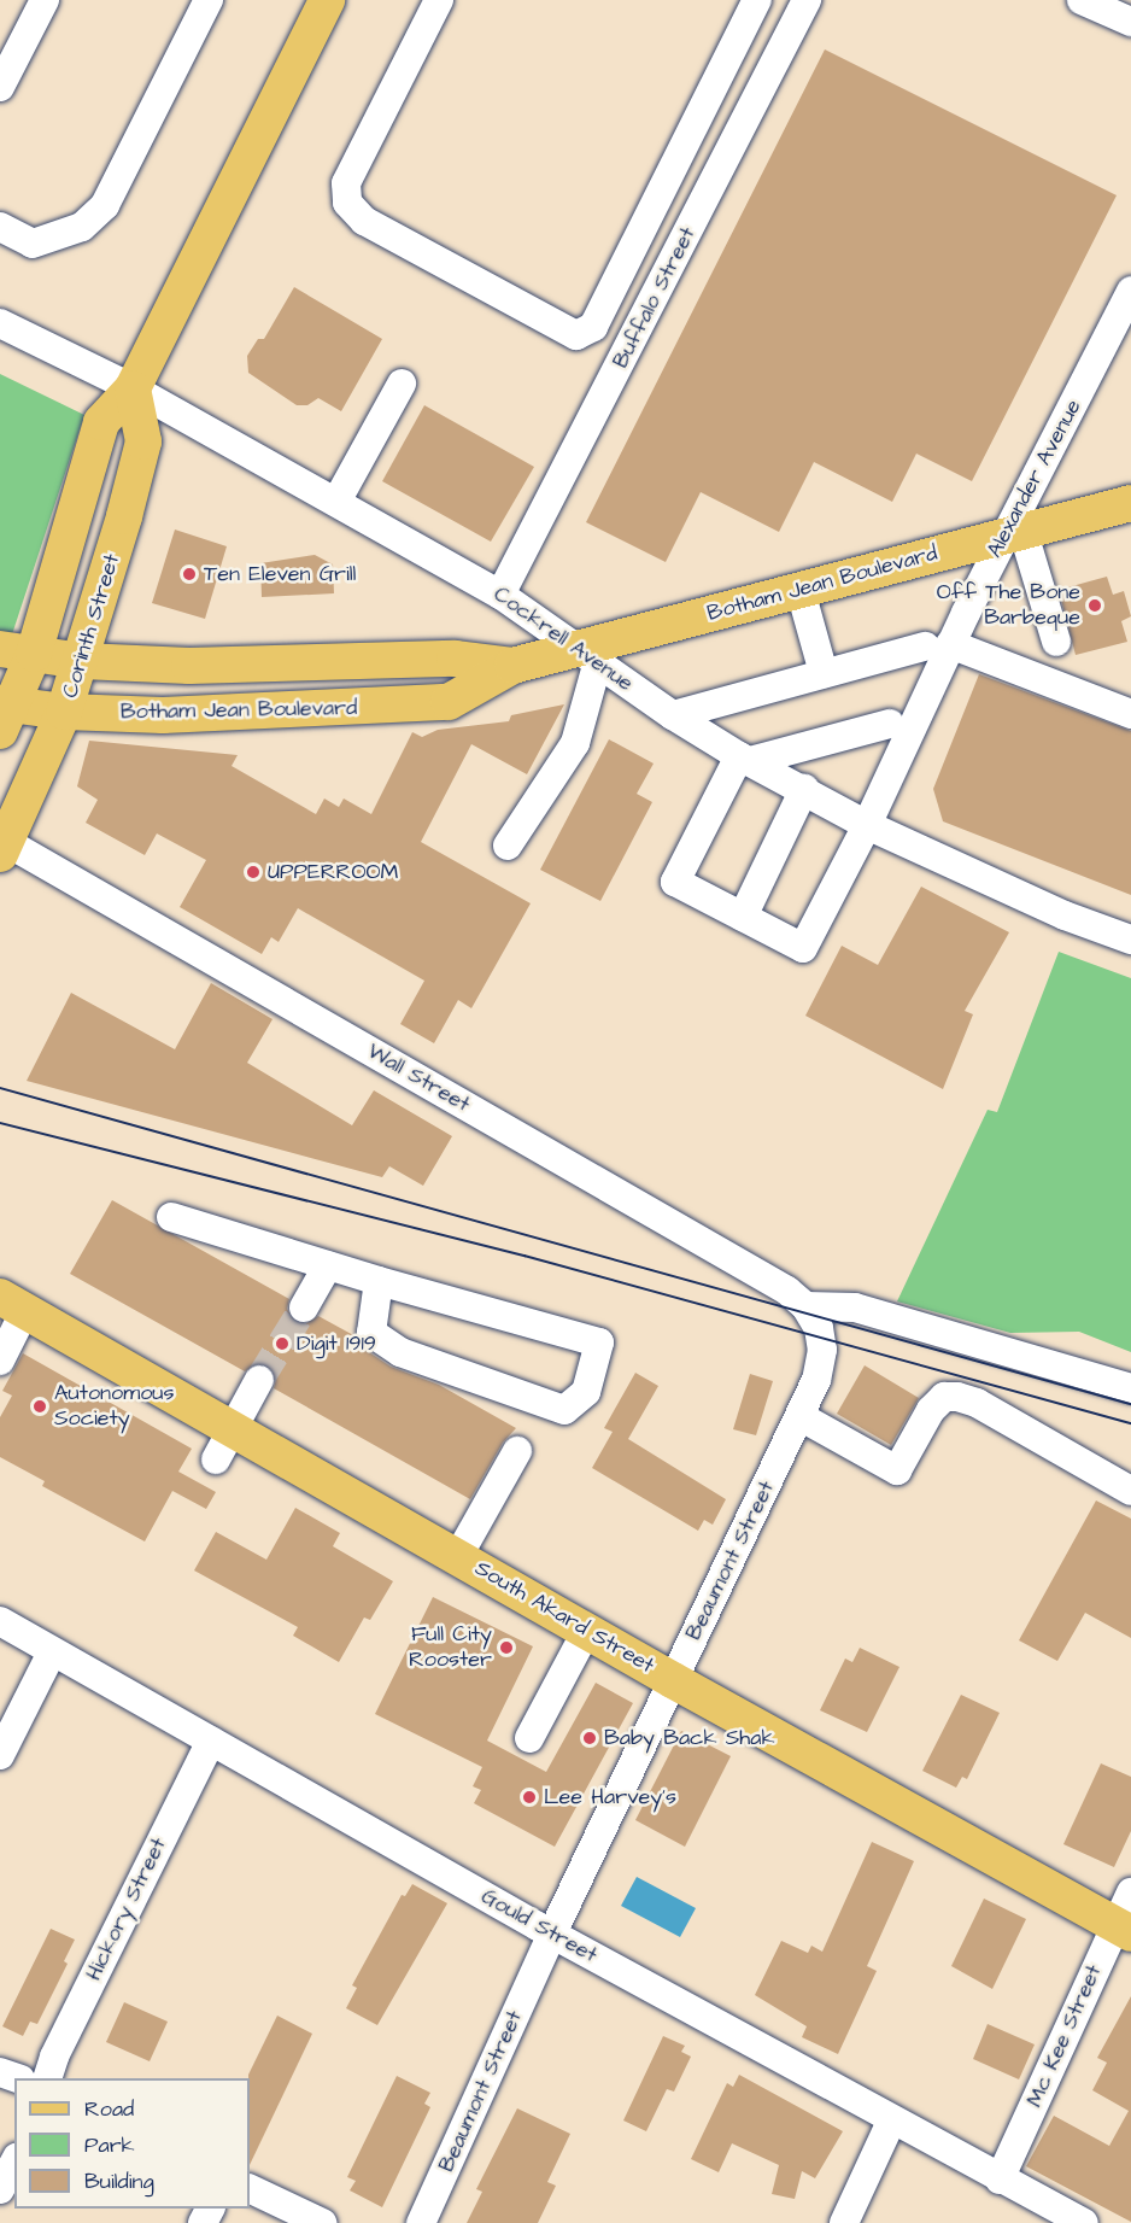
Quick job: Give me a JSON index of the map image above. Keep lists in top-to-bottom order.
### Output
{
  "streets": {
    "main road": ["Botham Jean Boulevard", "Corinth Street", "South Akard Street"],
    "street": [
      "Buffalo Street",
      "Alexander Avenue",
      "Cockrell Avenue",
      "Wall Street",
      "Beaumont Street",
      "Hickory Street",
      "Gould Street",
      "Mc Kee Street"
    ]
  },
  "crossings": [
    ["Buffalo Street", "Cockrell Avenue"],
    ["Alexander Avenue", "Botham Jean Boulevard"],
    ["Alexander Avenue", "Cockrell Avenue"],
    ["Botham Jean Boulevard", "Corinth Street"],
    ["Botham Jean Boulevard", "Cockrell Avenue"],
    ["Corinth Street", "Cockrell Avenue"],
    ["Corinth Street", "Wall Street"],
    ["Wall Street", "Beaumont Street"],
    ["Beaumont Street", "South Akard Street"],
    ["Beaumont Street", "Gould Street"],
    ["South Akard Street", "Mc Kee Street"],
    ["Hickory Street", "Gould Street"],
    ["Gould Street", "Mc Kee Street"]
  ],
  "places": [
    "Ten Eleven Grill",
    "Off The Bone Barbeque",
    "UPPERROOM",
    "Digit 1919",
    "Autonomous Society",
    "Full City Rooster",
    "Baby Back Shak",
    "Lee Harvey's"
  ],
  "legend": ["Road", "Park", "Building"]
}
